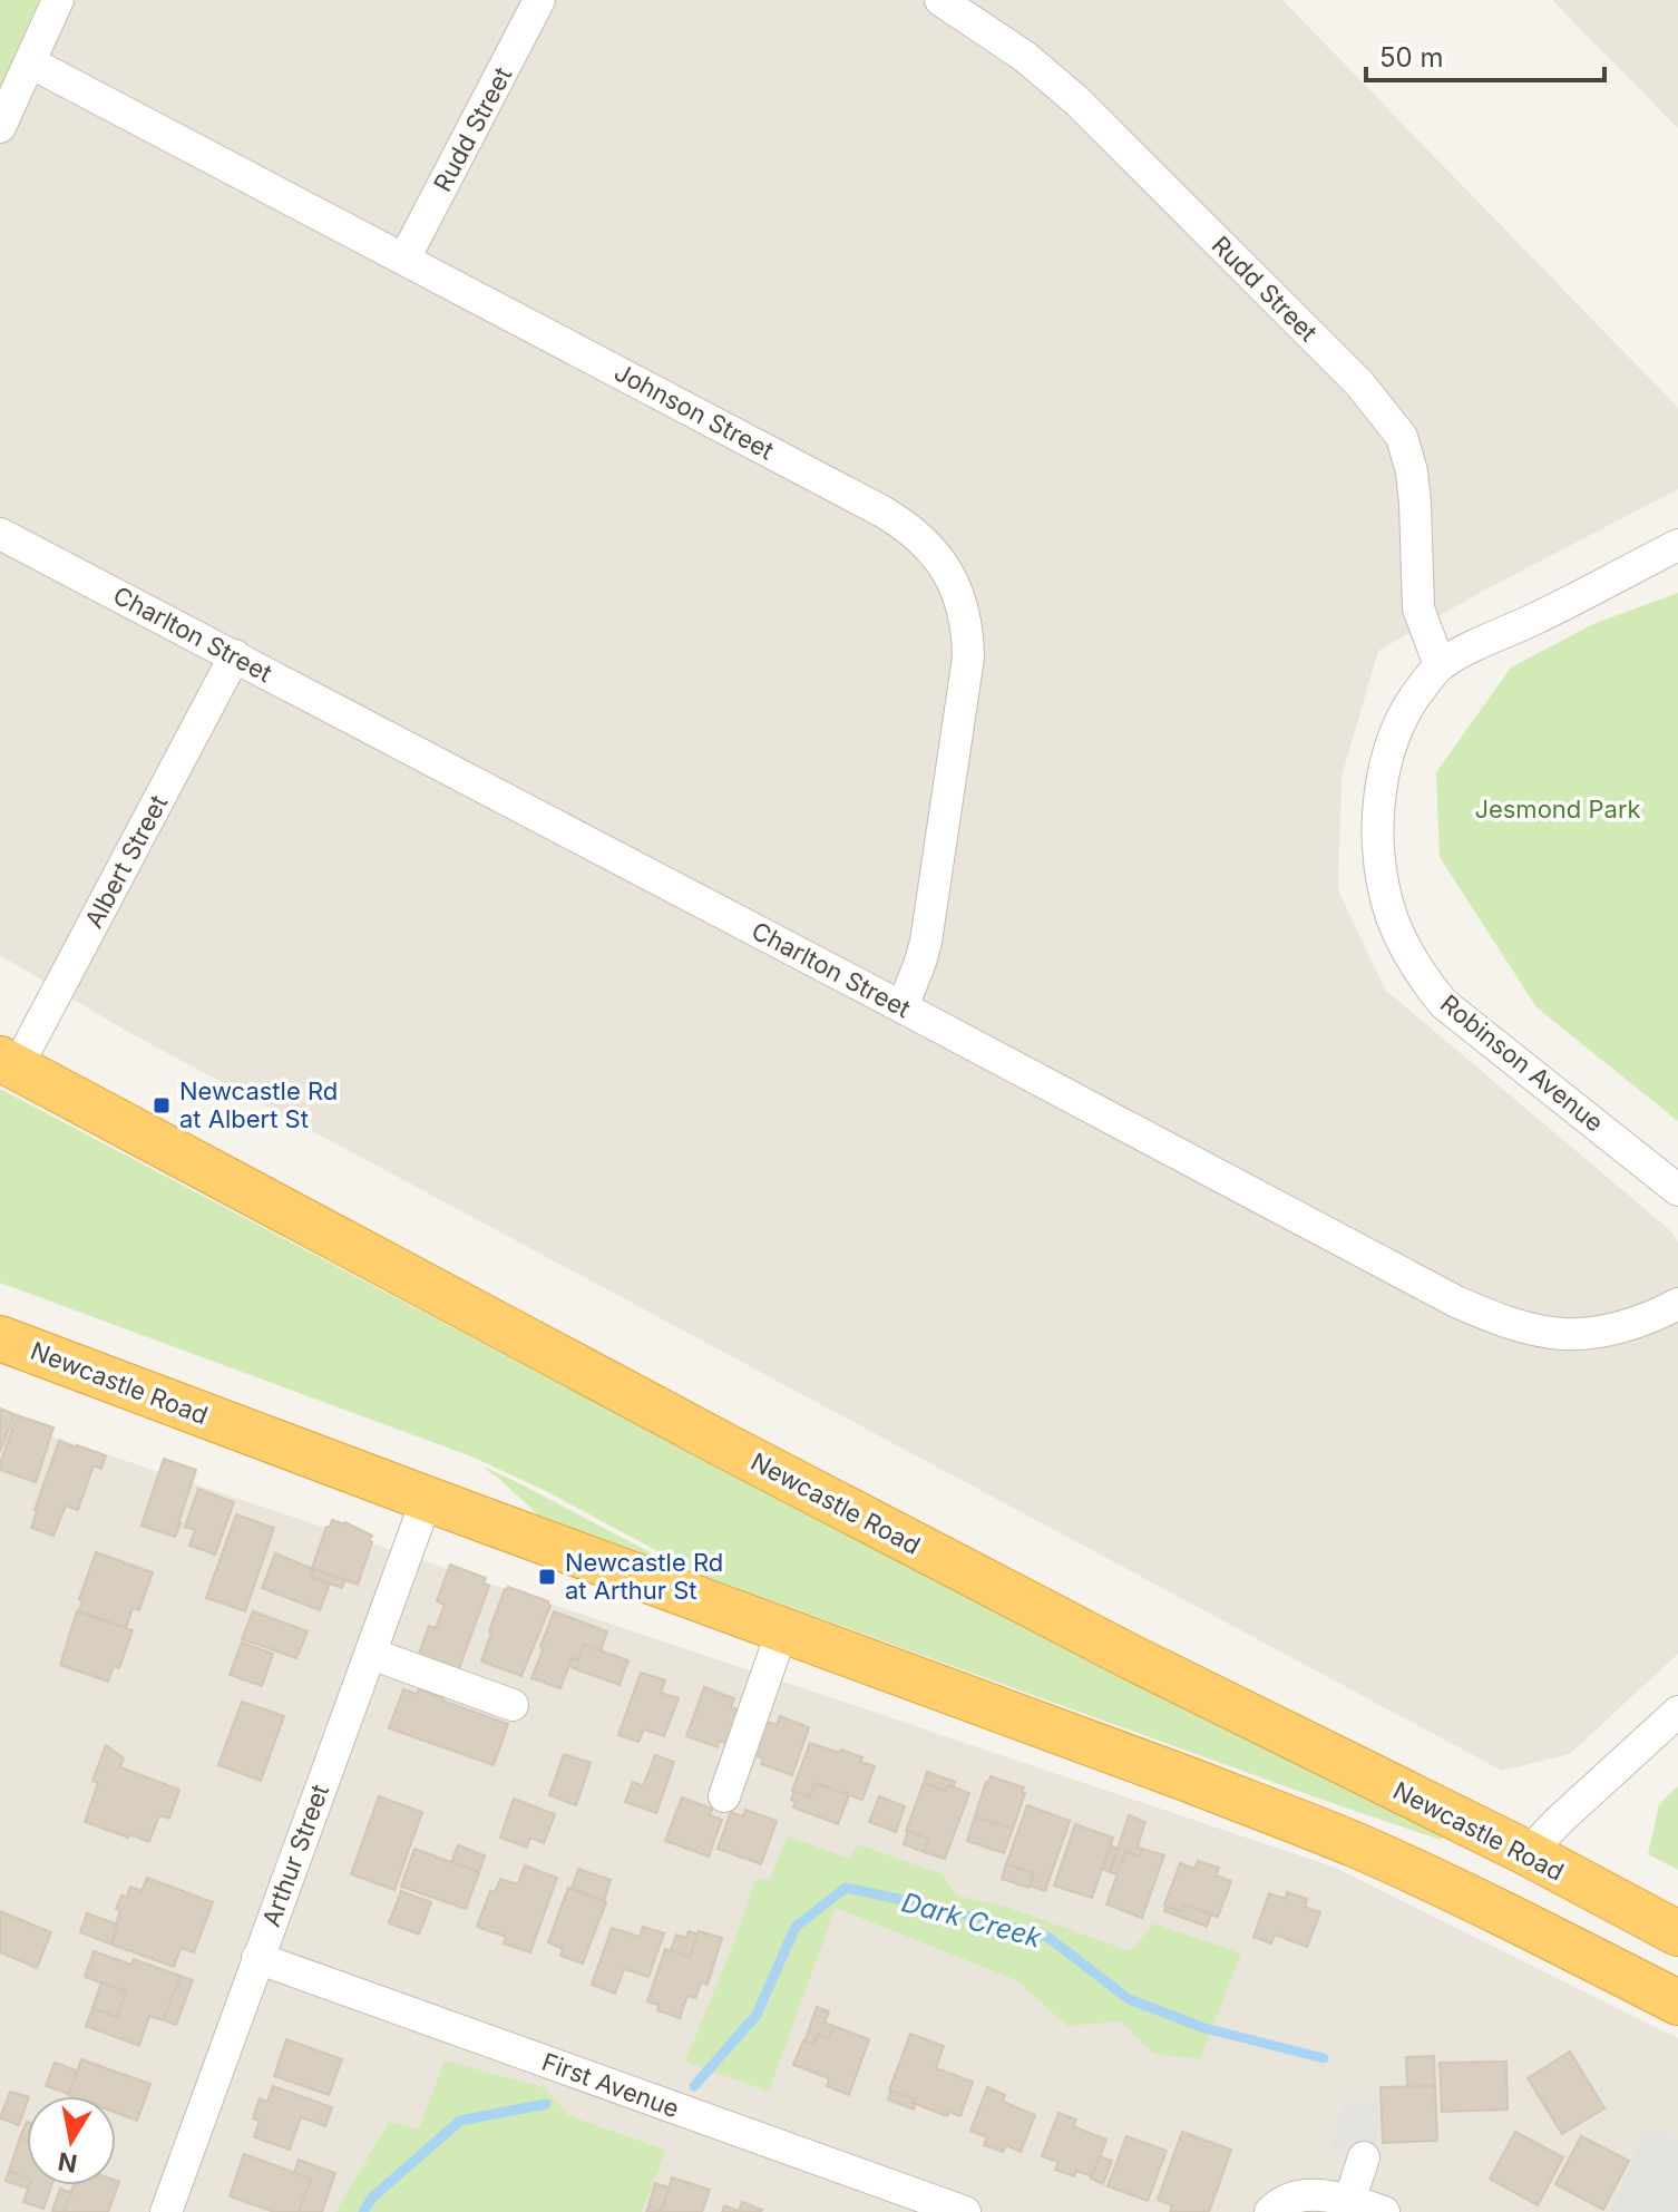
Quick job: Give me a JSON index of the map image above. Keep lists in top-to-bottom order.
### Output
{
  "streets": {
    "highway": ["Newcastle Road"],
    "street": [
      "Rudd Street",
      "Johnson Street",
      "Charlton Street",
      "Albert Street",
      "Robinson Avenue",
      "Arthur Street",
      "First Avenue"
    ]
  },
  "crossings": [
    ["Rudd Street", "Johnson Street"],
    ["Rudd Street", "Robinson Avenue"],
    ["Johnson Street", "Charlton Street"],
    ["Charlton Street", "Albert Street"],
    ["Albert Street", "Newcastle Road"],
    ["Newcastle Road", "Arthur Street"],
    ["Arthur Street", "First Avenue"]
  ],
  "water": ["Dark Creek"],
  "parks": ["Jesmond Park"],
  "places": {
    "transit": ["Newcastle Rd at Albert St", "Newcastle Rd at Arthur St"]
  },
  "scale_bar": "50 m",
  "north": "bottom"
}
